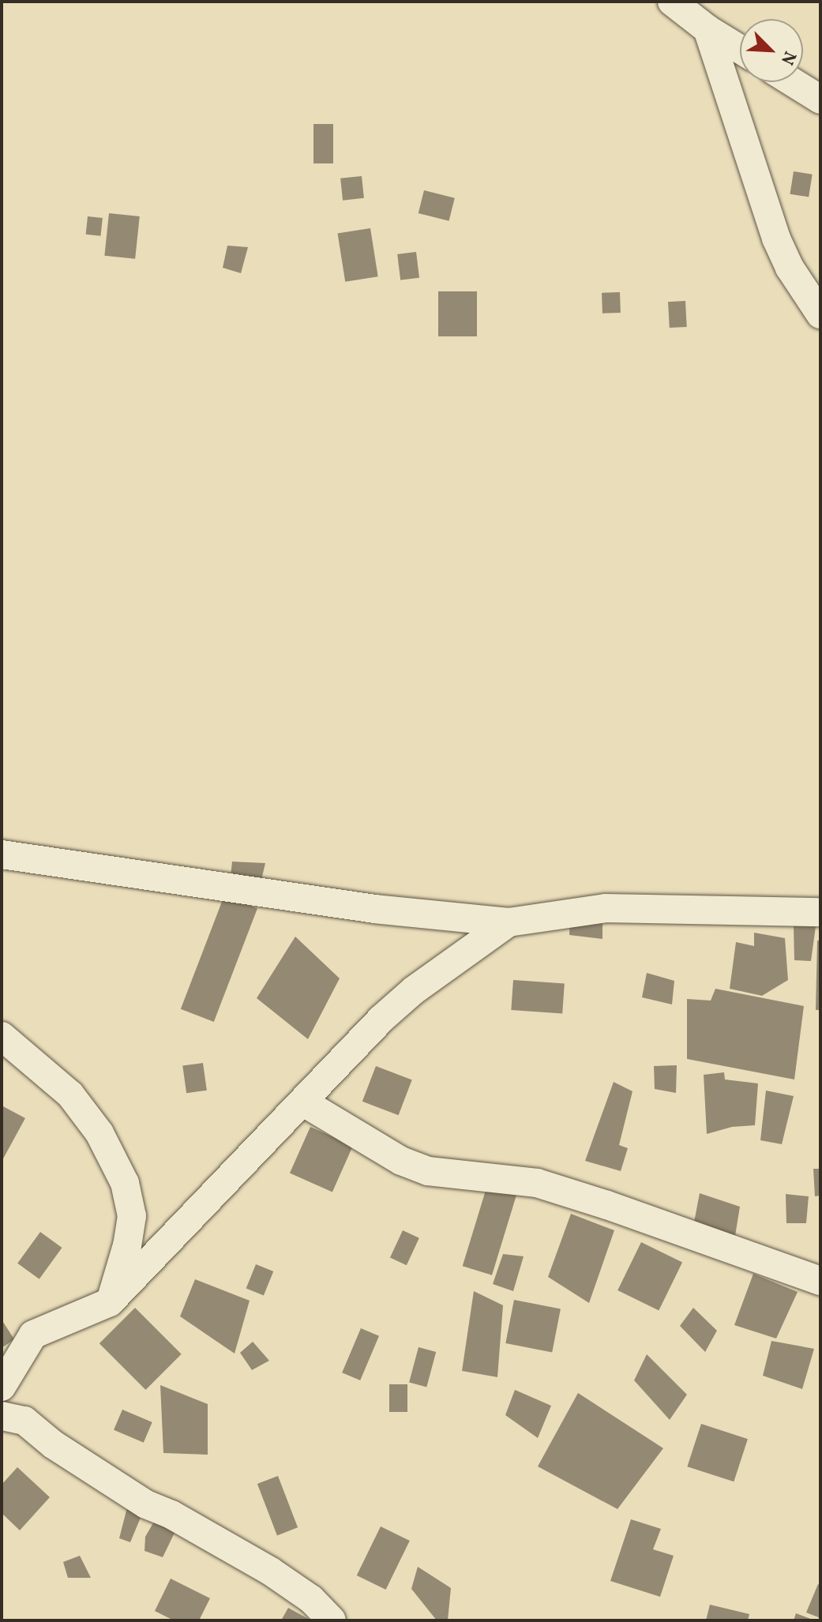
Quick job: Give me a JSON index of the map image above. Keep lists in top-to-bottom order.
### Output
{
  "north": "bottom right"
}
